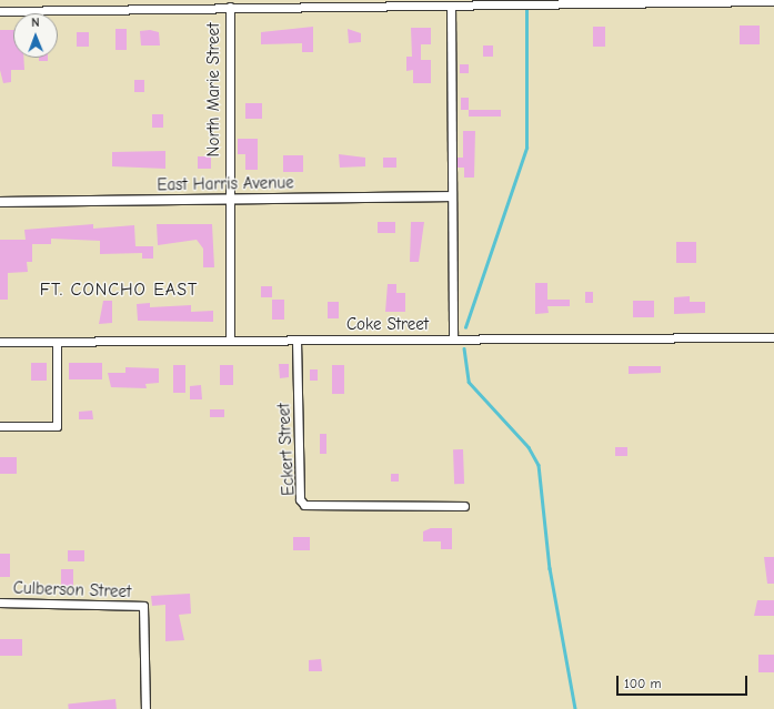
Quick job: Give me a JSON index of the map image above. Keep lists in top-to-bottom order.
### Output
{
  "streets": {
    "street": [
      "North Marie Street",
      "East Harris Avenue",
      "Coke Street",
      "Eckert Street",
      "Culberson Street"
    ]
  },
  "crossings": [
    ["North Marie Street", "East Harris Avenue"],
    ["North Marie Street", "Coke Street"],
    ["Coke Street", "Eckert Street"]
  ],
  "districts": ["FT. CONCHO EAST"],
  "scale_bar": "100 m",
  "north": "top"
}
